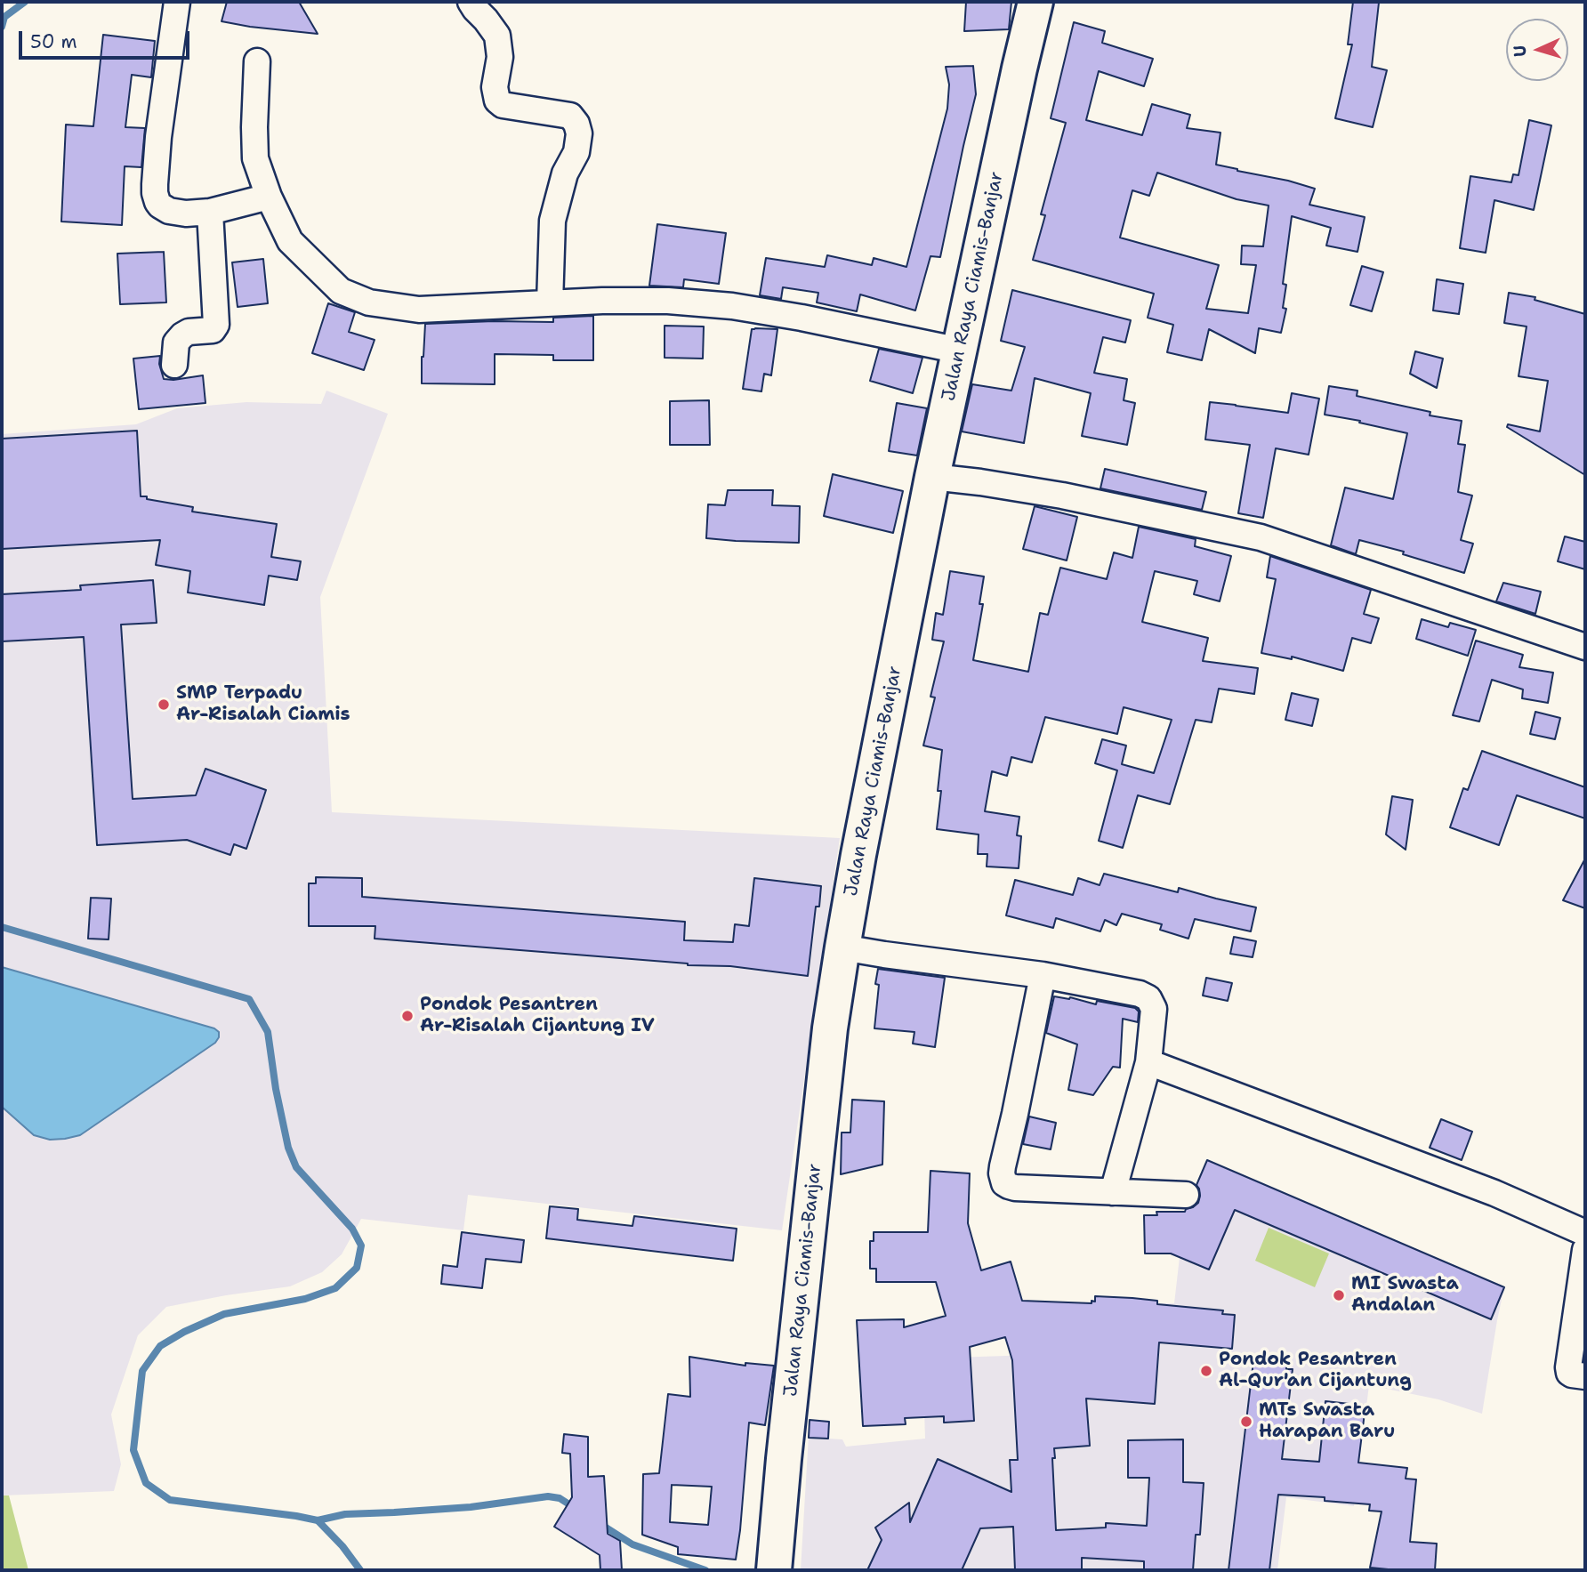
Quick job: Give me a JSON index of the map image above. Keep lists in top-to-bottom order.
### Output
{
  "streets": {
    "highway": ["Jalan Raya Ciamis-Banjar"]
  },
  "places": [
    "SMP Terpadu Ar-Risalah Ciamis",
    "Pondok Pesantren Ar-Risalah Cijantung IV",
    "MI Swasta Andalan",
    "Pondok Pesantren Al-Qur'an Cijantung",
    "MTs Swasta Harapan Baru"
  ],
  "scale_bar": "50 m",
  "north": "left"
}
